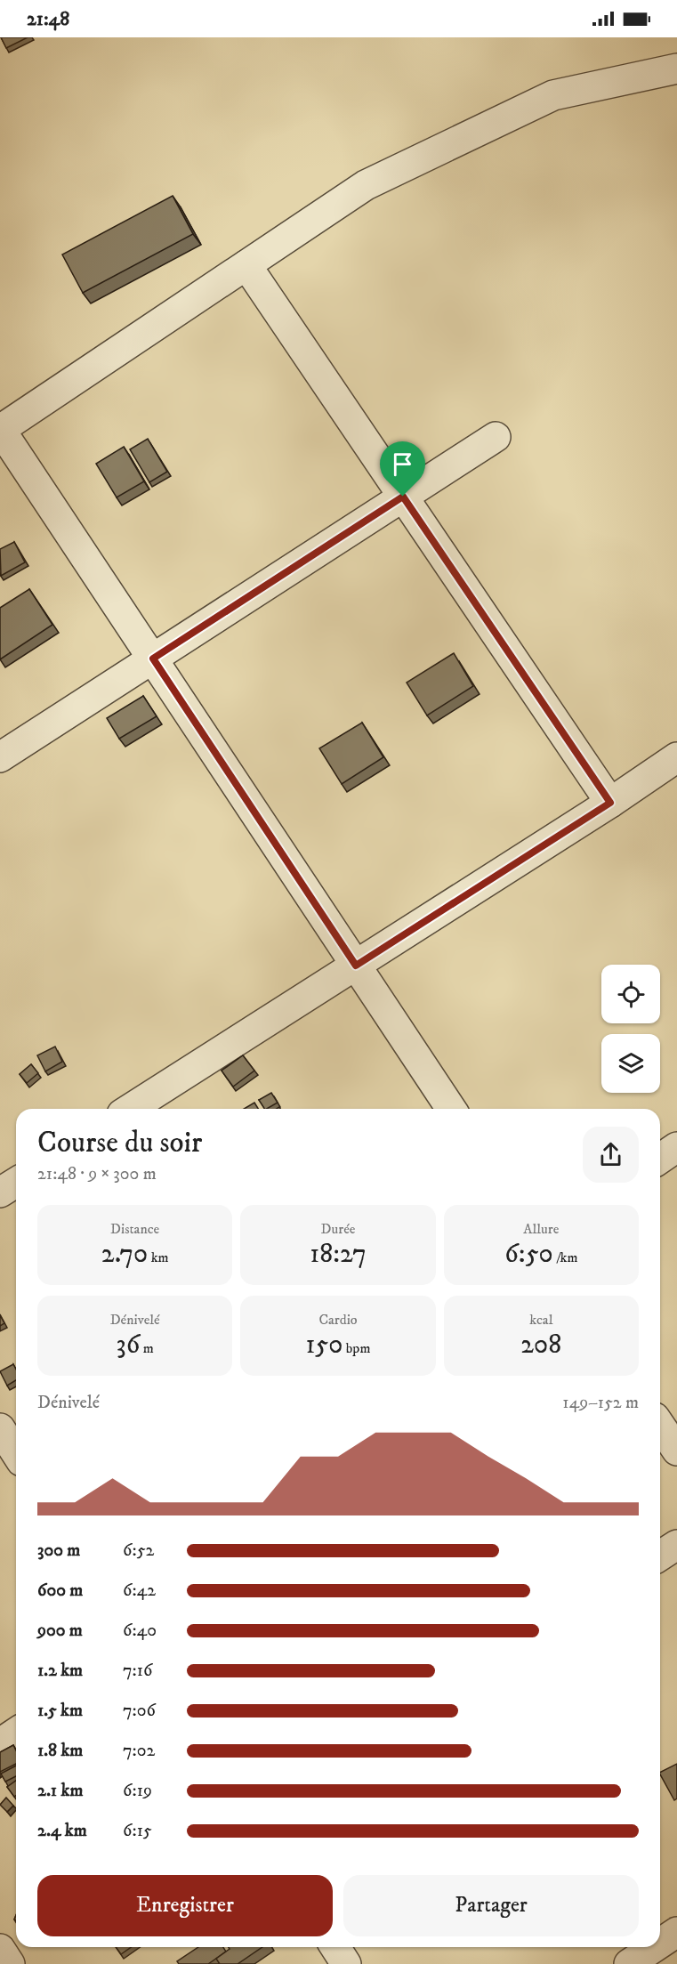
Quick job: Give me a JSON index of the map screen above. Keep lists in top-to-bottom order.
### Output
{
  "page": {
    "status": "21:48",
    "heading": ["Course du soir", "21:48 · 9 × 300 m"],
    "stats": [
      ["Distance", "2.70 km"],
      ["Durée", "18:27"],
      ["Allure", "6:50 /km"],
      ["Dénivelé", "36 m"],
      ["Cardio", "150 bpm"],
      ["kcal", "208"]
    ],
    "chart": ["Dénivelé", "149–152 m"],
    "list": [
      {
        "name": "300 m",
        "note": "6:52"
      },
      {
        "name": "600 m",
        "note": "6:42"
      },
      {
        "name": "900 m",
        "note": "6:40"
      },
      {
        "name": "1.2 km",
        "note": "7:16"
      },
      {
        "name": "1.5 km",
        "note": "7:06"
      },
      {
        "name": "1.8 km",
        "note": "7:02"
      },
      {
        "name": "2.1 km",
        "note": "6:19"
      },
      {
        "name": "2.4 km",
        "note": "6:15"
      }
    ],
    "buttons": ["Enregistrer", "Partager"]
  }
}
